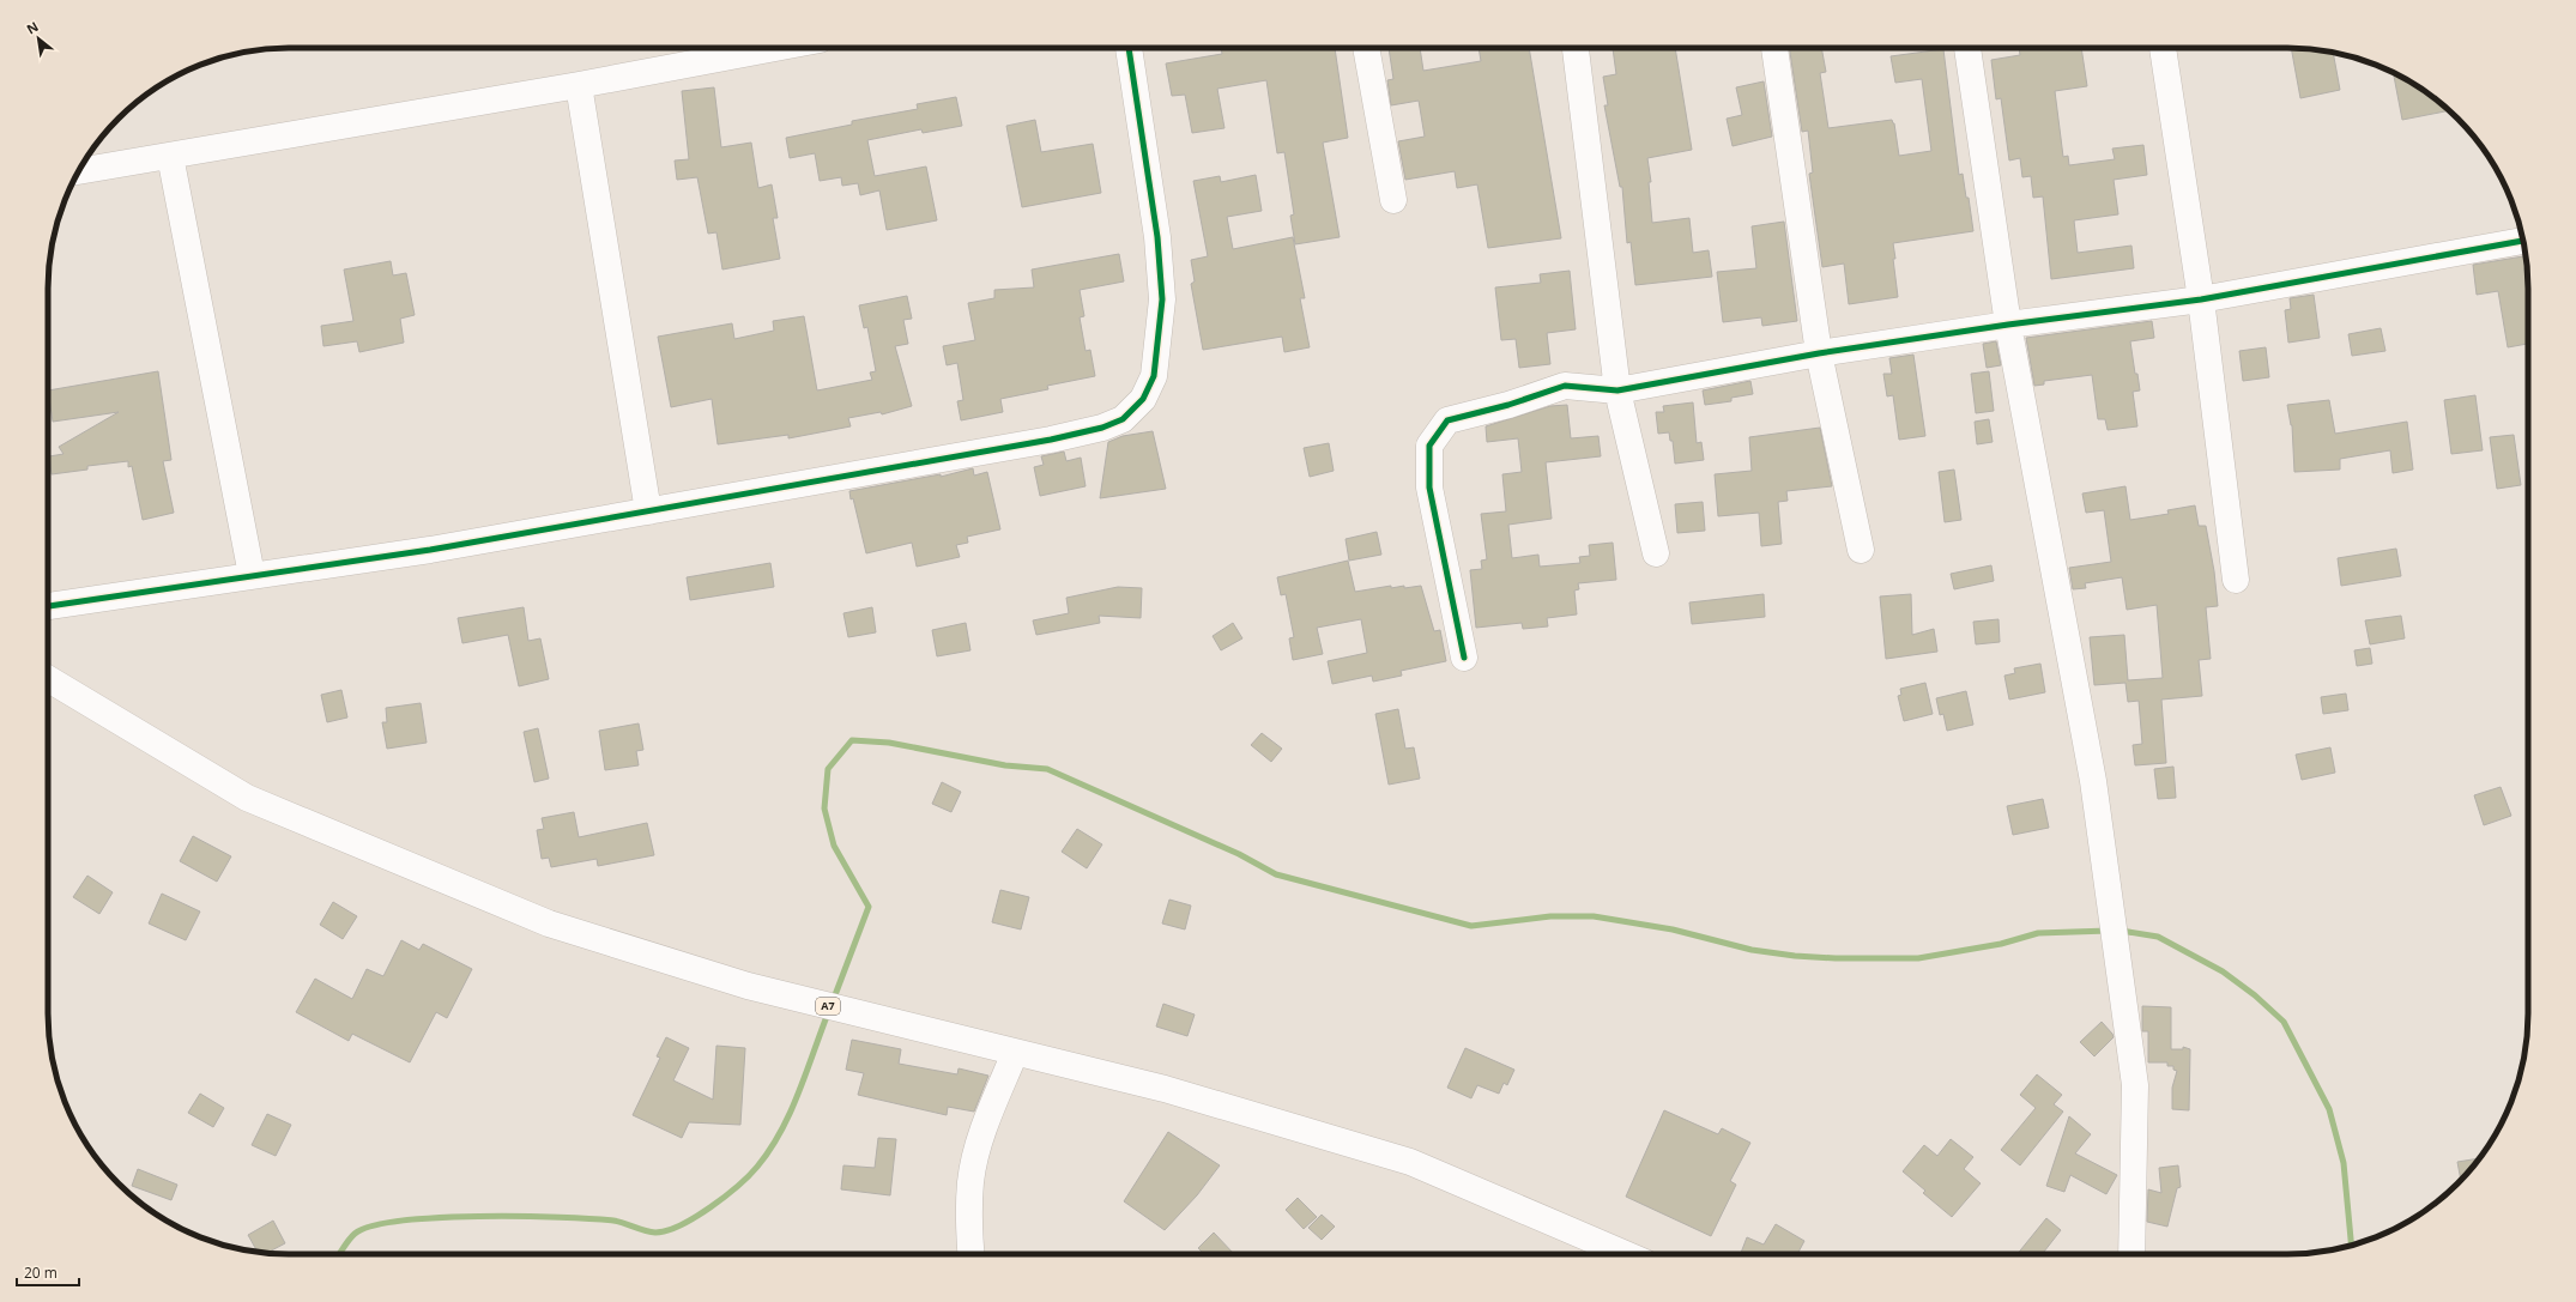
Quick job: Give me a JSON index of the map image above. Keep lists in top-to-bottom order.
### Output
{
  "streets": {
    "street": ["A7"]
  },
  "scale_bar": "20 m",
  "north": "top left"
}
